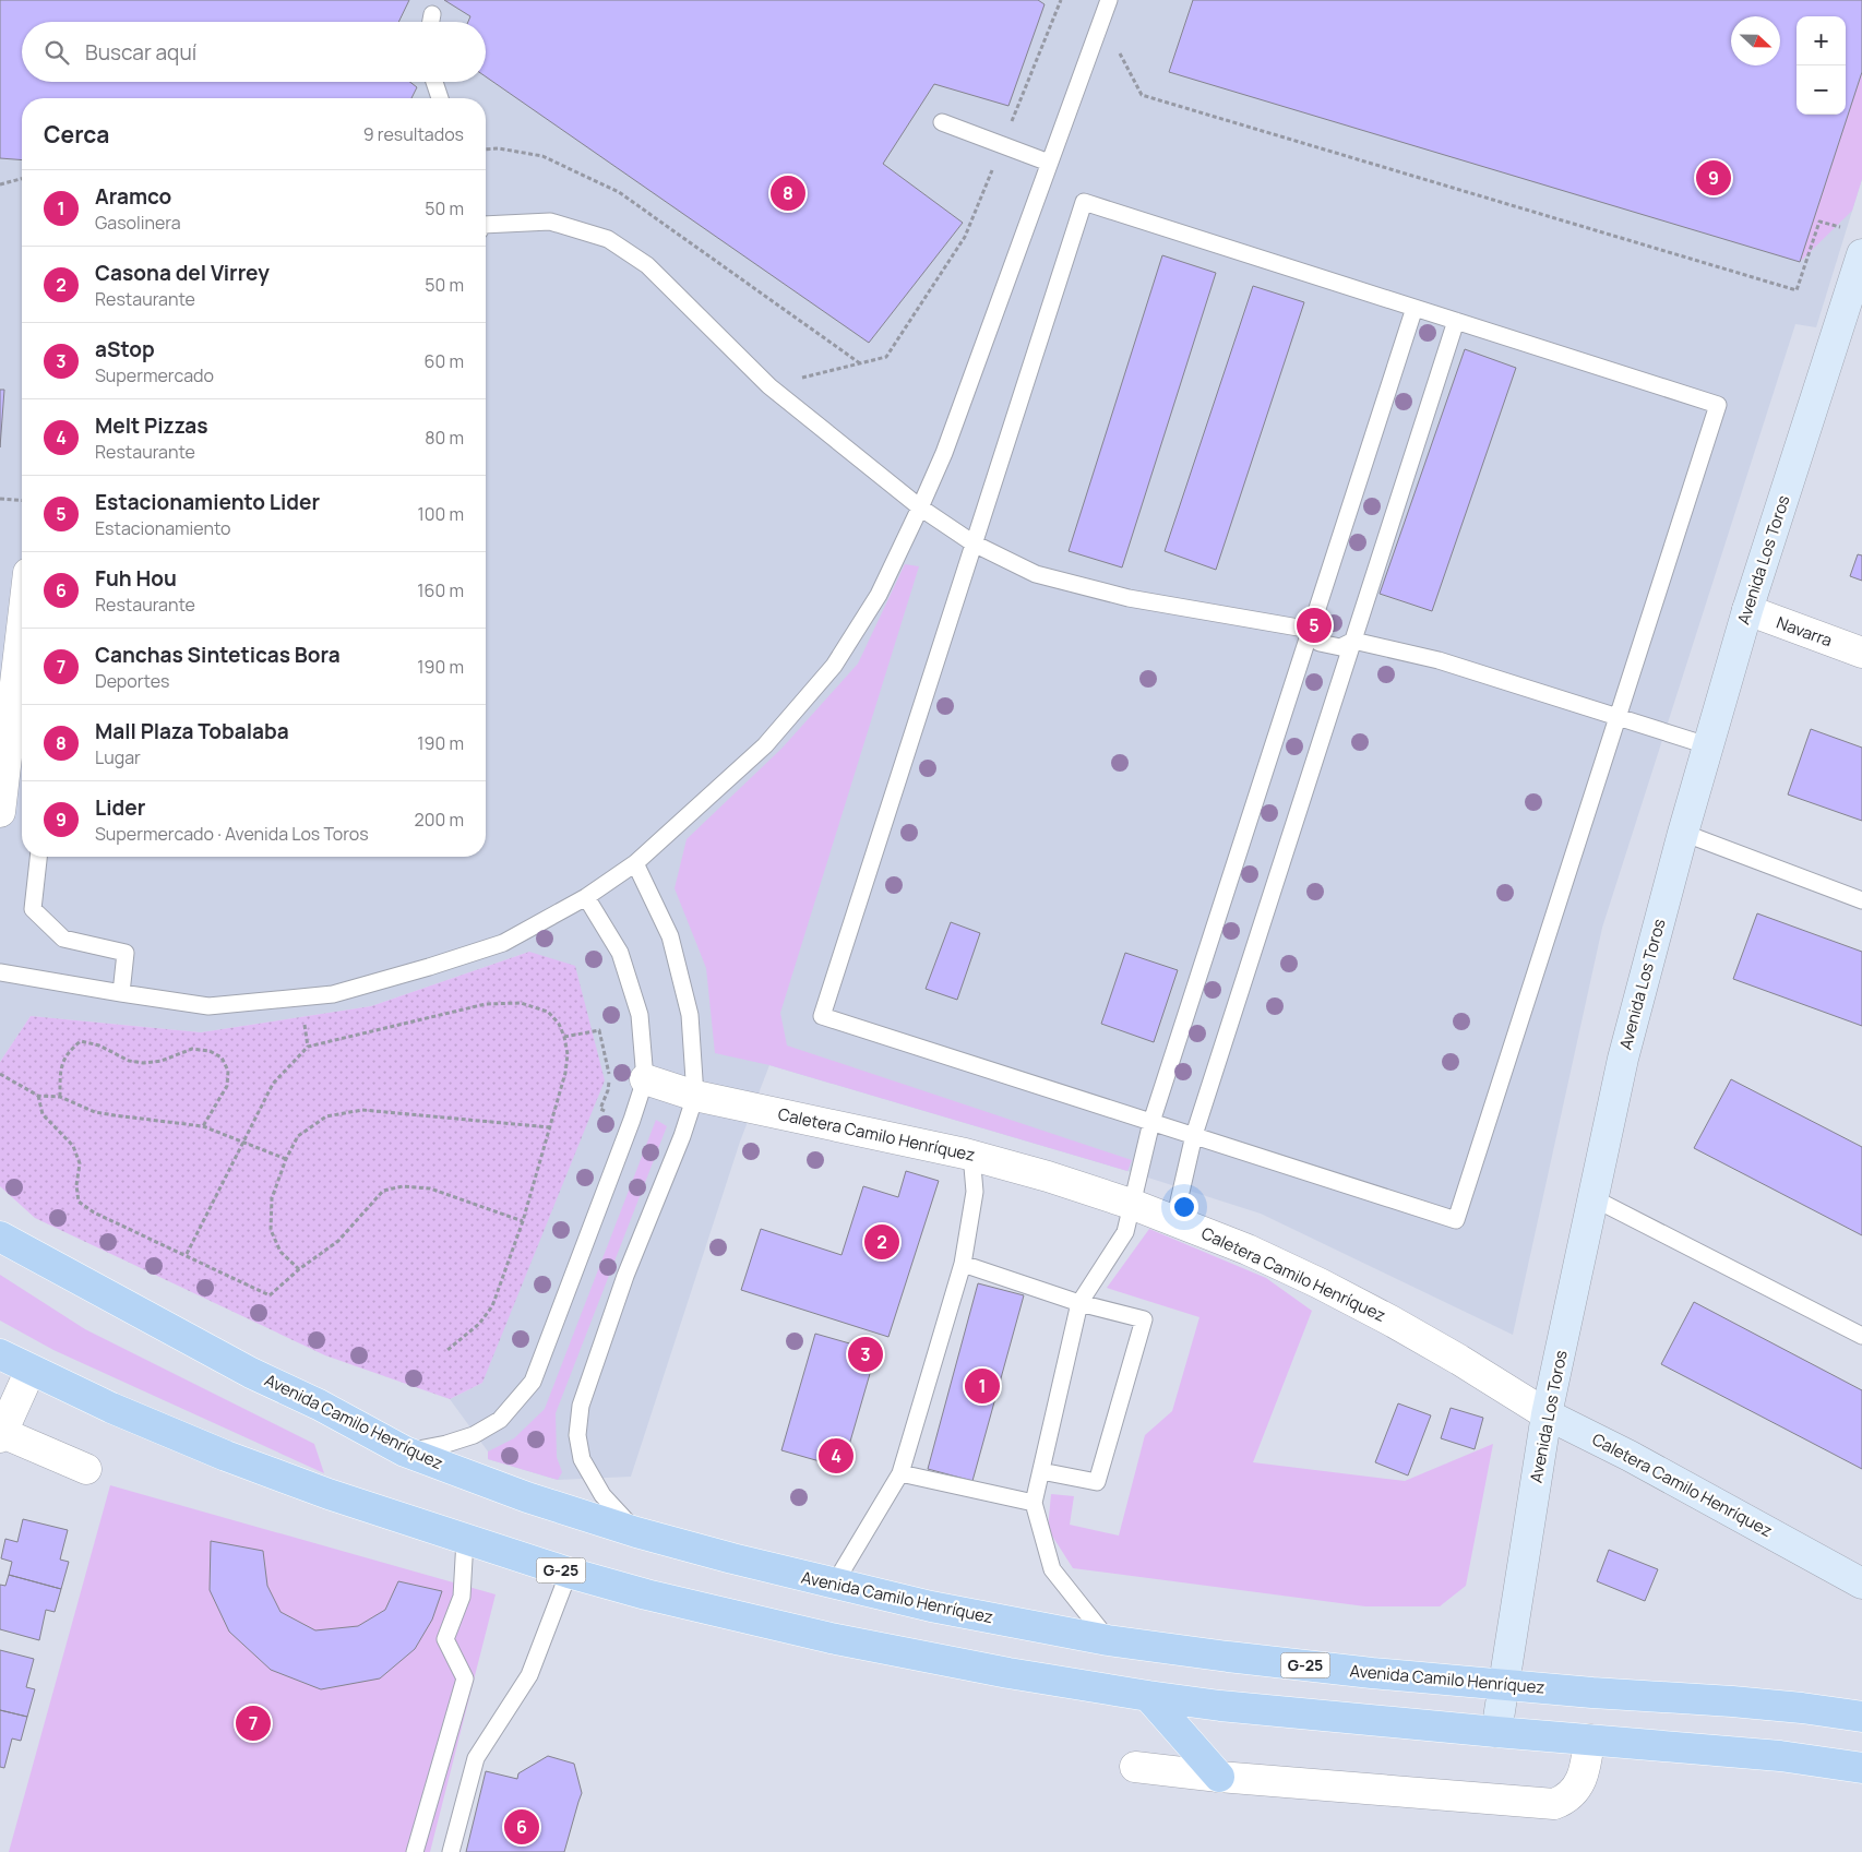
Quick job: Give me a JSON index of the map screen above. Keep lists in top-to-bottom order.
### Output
{
  "streets": {
    "main road": [
      "Avenida Los Toros",
      "Caletera Camilo Henríquez",
      "Avenida Camilo Henríquez",
      "G-25"
    ],
    "street": ["Navarra"]
  },
  "crossings": [
    ["Avenida Los Toros", "Navarra"],
    ["Avenida Los Toros", "Caletera Camilo Henríquez"],
    ["Avenida Los Toros", "Avenida Camilo Henríquez"],
    ["Avenida Los Toros", "G-25"]
  ],
  "north": "right",
  "page": {
    "map_buttons": ["+", "−"],
    "search": "Buscar aquí",
    "heading": ["Cerca", "9 resultados"],
    "pins": [
      "9",
      "8",
      "5",
      "2",
      "3",
      "1",
      "4",
      "7",
      "6"
    ],
    "list": [
      {
        "mark": "1",
        "name": "Aramco",
        "note": "Gasolinera",
        "value": "50 m"
      },
      {
        "mark": "2",
        "name": "Casona del Virrey",
        "note": "Restaurante",
        "value": "50 m"
      },
      {
        "mark": "3",
        "name": "aStop",
        "note": "Supermercado",
        "value": "60 m"
      },
      {
        "mark": "4",
        "name": "Melt Pizzas",
        "note": "Restaurante",
        "value": "80 m"
      },
      {
        "mark": "5",
        "name": "Estacionamiento Lider",
        "note": "Estacionamiento",
        "value": "100 m"
      },
      {
        "mark": "6",
        "name": "Fuh Hou",
        "note": "Restaurante",
        "value": "160 m"
      },
      {
        "mark": "7",
        "name": "Canchas Sinteticas Bora",
        "note": "Deportes",
        "value": "190 m"
      },
      {
        "mark": "8",
        "name": "Mall Plaza Tobalaba",
        "note": "Lugar",
        "value": "190 m"
      },
      {
        "mark": "9",
        "name": "Lider",
        "note": "Supermercado · Avenida Los Toros",
        "value": "200 m"
      }
    ]
  }
}
